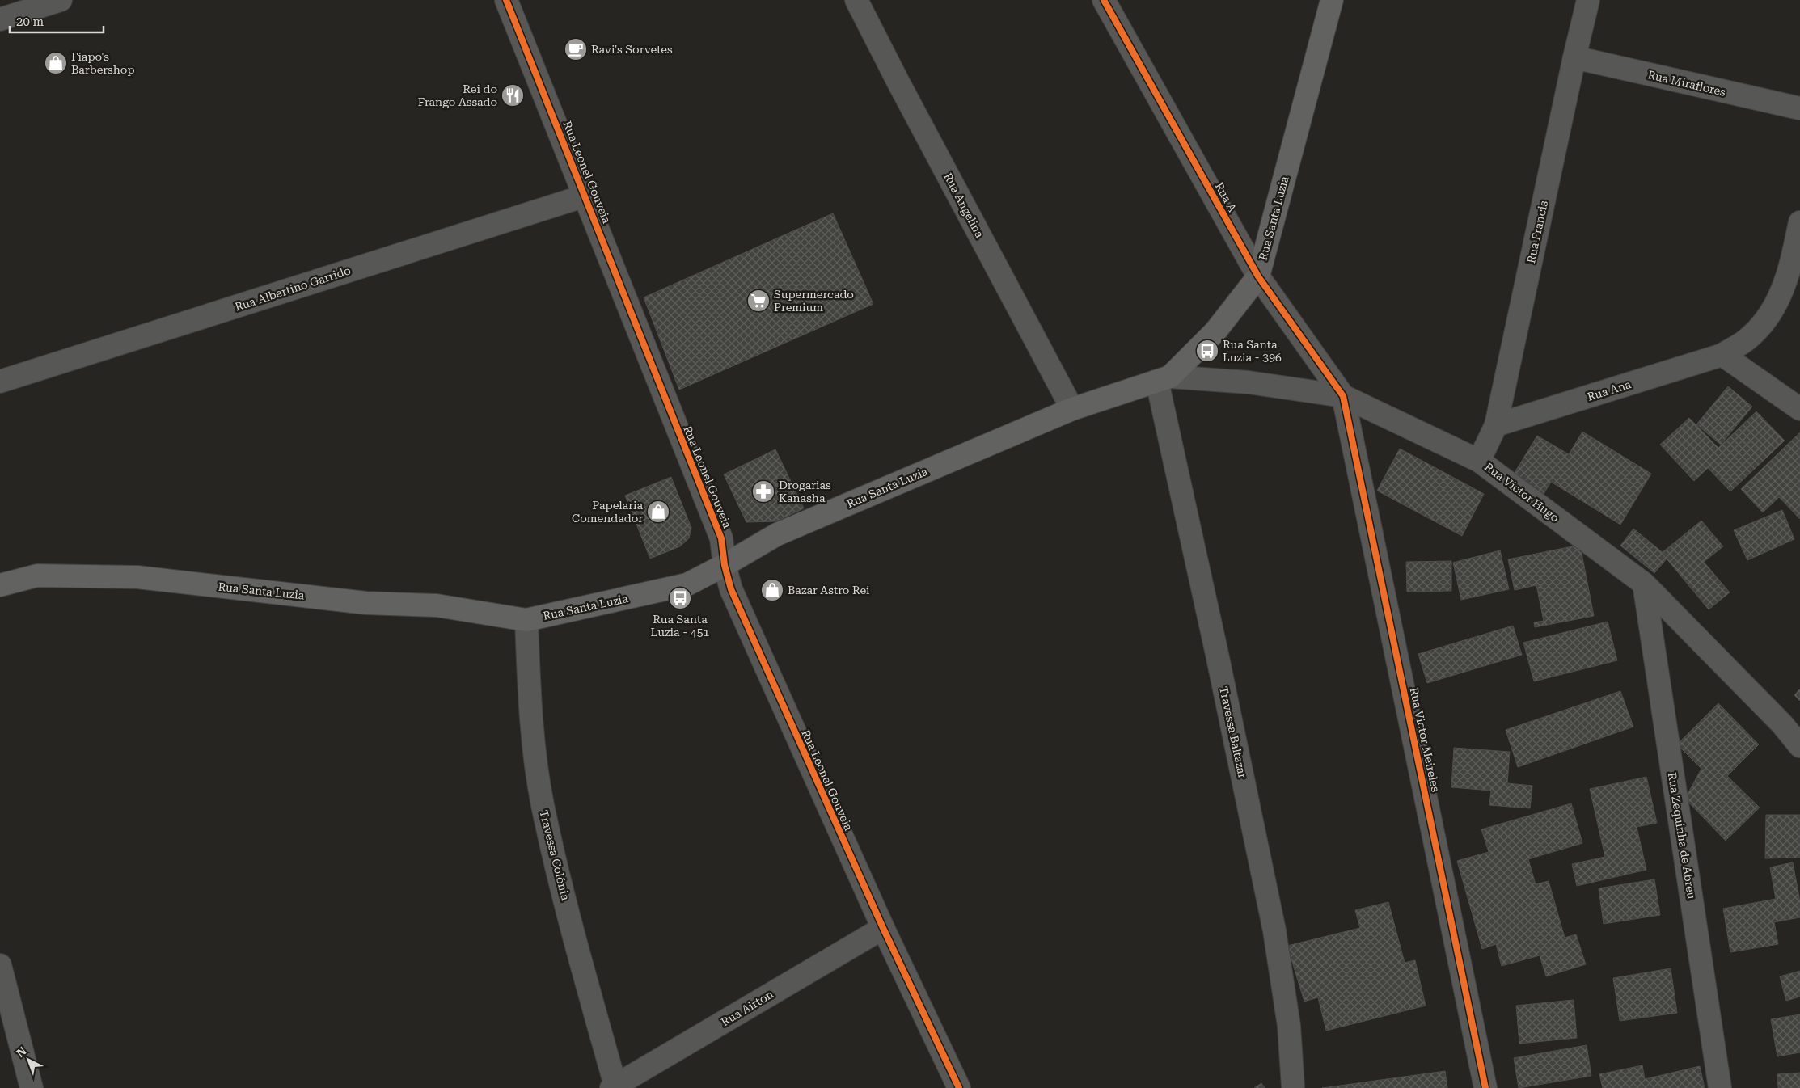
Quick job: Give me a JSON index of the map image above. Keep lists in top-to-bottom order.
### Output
{
  "streets": {
    "main road": ["Rua Santa Luzia"],
    "street": [
      "Rua Miraflores",
      "Rua Leonel Gouveia",
      "Rua A",
      "Rua Angelina",
      "Rua Francis",
      "Rua Albertino Garrido",
      "Rua Ana",
      "Rua Victor Hugo",
      "Travessa Baltazar",
      "Rua Victor Meireles",
      "Rua Zequinha de Abreu",
      "Travessa Colônia",
      "Rua Airton"
    ]
  },
  "crossings": [
    ["Rua Miraflores", "Rua Francis"],
    ["Rua Leonel Gouveia", "Rua Santa Luzia"],
    ["Rua Leonel Gouveia", "Rua Albertino Garrido"],
    ["Rua Leonel Gouveia", "Rua Airton"],
    ["Rua A", "Rua Santa Luzia"],
    ["Rua A", "Rua Victor Hugo"],
    ["Rua A", "Rua Victor Meireles"],
    ["Rua Angelina", "Rua Santa Luzia"],
    ["Rua Santa Luzia", "Rua Victor Hugo"],
    ["Rua Santa Luzia", "Travessa Baltazar"],
    ["Rua Santa Luzia", "Travessa Colônia"],
    ["Rua Francis", "Rua Ana"],
    ["Rua Francis", "Rua Victor Hugo"],
    ["Rua Victor Hugo", "Travessa Baltazar"],
    ["Rua Victor Hugo", "Rua Victor Meireles"],
    ["Rua Victor Hugo", "Rua Zequinha de Abreu"],
    ["Travessa Colônia", "Rua Airton"]
  ],
  "places": {
    "cafe": ["Ravi's Sorvetes"],
    "shop": ["Fiapo's Barbershop", "Papelaria Comendador", "Bazar Astro Rei"],
    "restaurant": ["Rei do Frango Assado"],
    "supermarket": ["Supermercado Premium"],
    "bus stop": ["Rua Santa Luzia - 396", "Rua Santa Luzia - 451"],
    "pharmacy": ["Drogarias Kanasha"]
  },
  "scale_bar": "20 m",
  "north": "top left"
}
